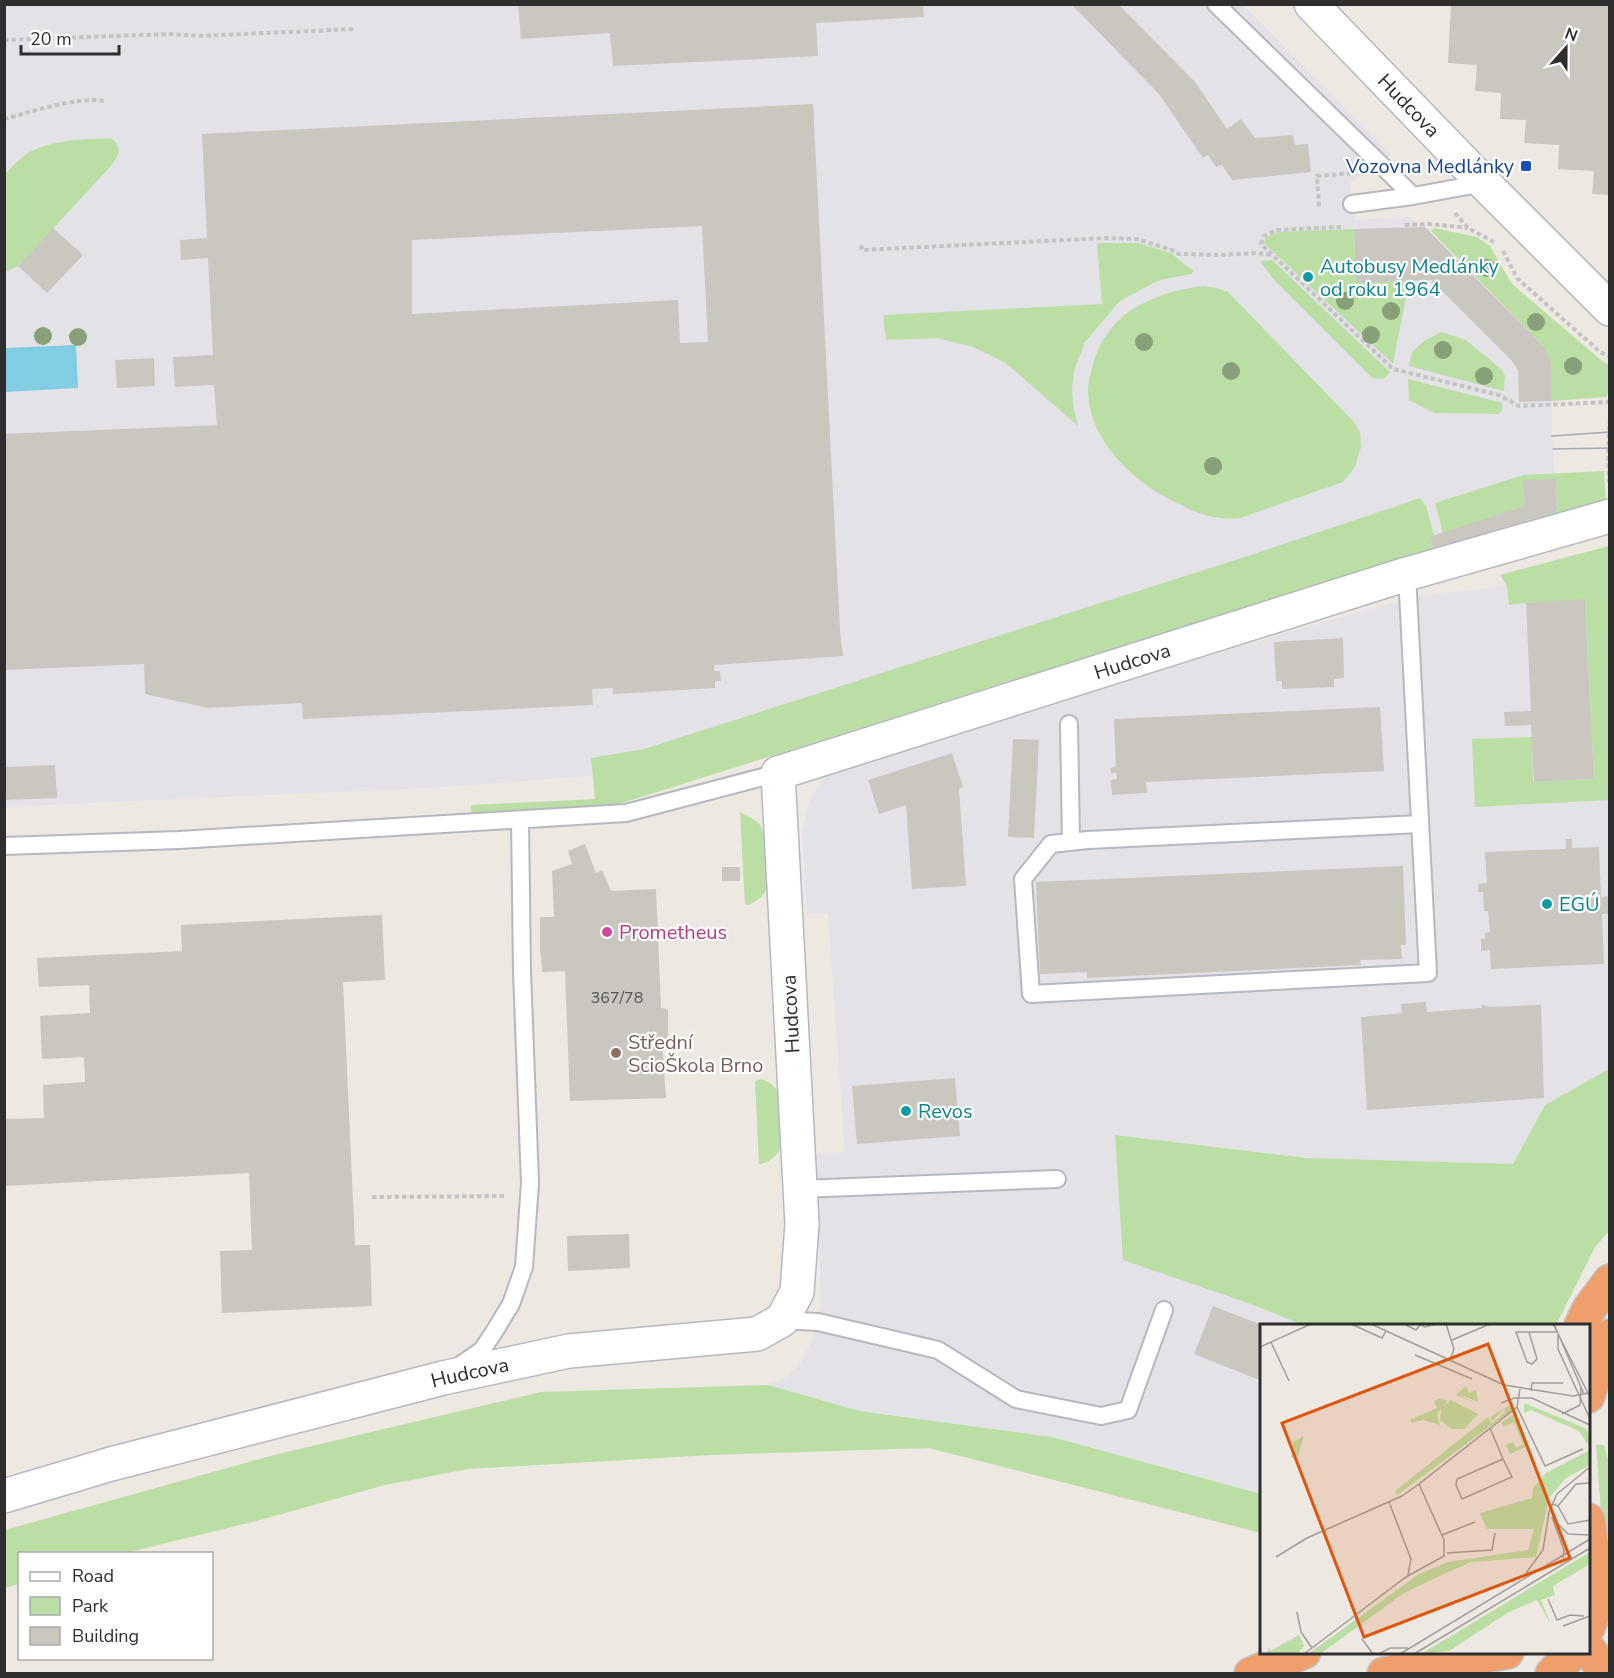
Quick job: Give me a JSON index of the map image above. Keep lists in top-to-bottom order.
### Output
{
  "streets": {
    "street": ["Hudcova"]
  },
  "places": {
    "transit": ["Vozovna Medlánky"],
    "other": [
      "Autobusy Medlánky od roku 1964",
      "EGÚ",
      "Prometheus",
      "Střední ScioŠkola Brno",
      "Revos"
    ]
  },
  "house_numbers": ["367/78"],
  "legend": ["Road", "Park", "Building"],
  "scale_bar": "20 m",
  "north": "top"
}
